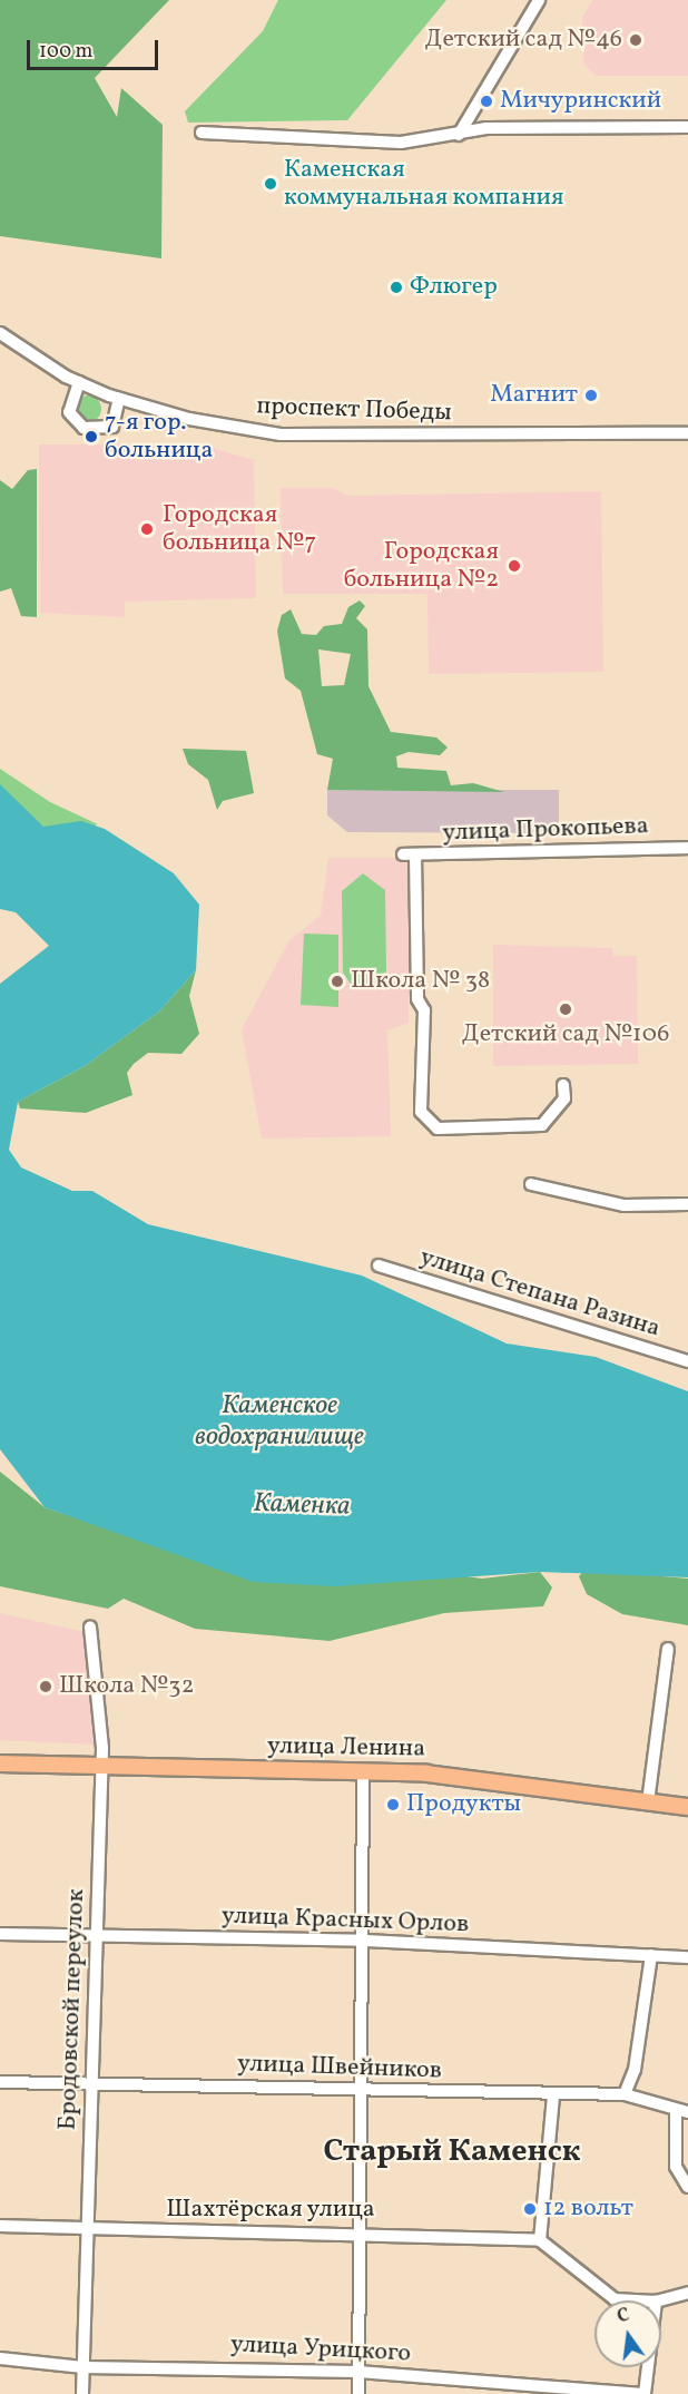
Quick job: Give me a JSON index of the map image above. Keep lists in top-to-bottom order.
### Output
{
  "streets": {
    "main road": ["улица Ленина"],
    "street": [
      "проспект Победы",
      "улица Прокопьева",
      "улица Степана Разина",
      "улица Красных Орлов",
      "Бродовской переулок",
      "улица Швейников",
      "Шахтёрская улица",
      "улица Урицкого"
    ]
  },
  "crossings": [
    ["улица Ленина", "Бродовской переулок"],
    ["улица Красных Орлов", "Бродовской переулок"],
    ["Бродовской переулок", "улица Швейников"],
    ["Бродовской переулок", "Шахтёрская улица"],
    ["Бродовской переулок", "улица Урицкого"]
  ],
  "districts": ["Старый Каменск"],
  "water": ["Каменское водохранилище", "Каменка"],
  "places": [
    "Детский сад №46",
    "Мичуринский",
    "Каменская коммунальная компания",
    "Флюгер",
    "Магнит",
    "7-я гор. больница",
    "Городская больница №7",
    "Городская больница №2",
    "Школа № 38",
    "Детский сад №106",
    "Школа №32",
    "Продукты",
    "12 вольт"
  ],
  "scale_bar": "100 m",
  "north": "top"
}
